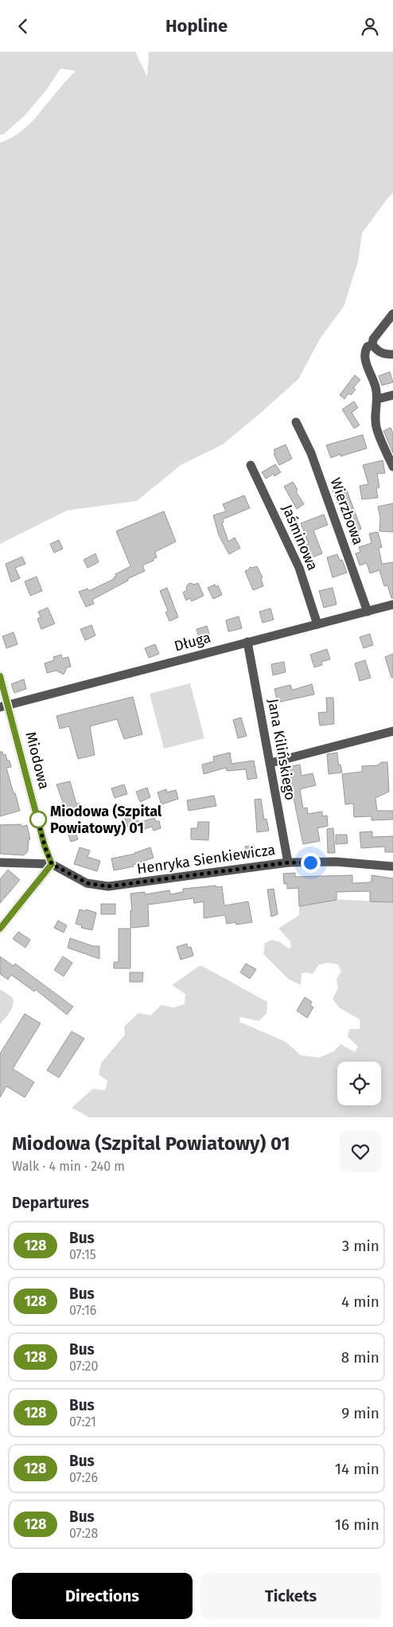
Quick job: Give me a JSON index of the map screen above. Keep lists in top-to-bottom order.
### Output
{
  "streets": {
    "street": [
      "Wierzbowa",
      "Jaśminowa",
      "Długa",
      "Jana Kilińskiego",
      "Miodowa",
      "Henryka Sienkiewicza"
    ]
  },
  "crossings": [
    ["Wierzbowa", "Długa"],
    ["Jaśminowa", "Długa"],
    ["Długa", "Jana Kilińskiego"],
    ["Długa", "Miodowa"],
    ["Jana Kilińskiego", "Henryka Sienkiewicza"],
    ["Miodowa", "Henryka Sienkiewicza"]
  ],
  "places": ["Miodowa (Szpital Powiatowy) 01"],
  "lines": ["bus line 128"],
  "page": {
    "header": "Hopline",
    "heading": [
      ["Miodowa (Szpital Powiatowy) 01", "Walk · 4 min · 240 m"],
      "Departures"
    ],
    "list": [
      {
        "mark": "128",
        "name": "Bus",
        "note": "07:15",
        "value": "3 min"
      },
      {
        "mark": "128",
        "name": "Bus",
        "note": "07:16",
        "value": "4 min"
      },
      {
        "mark": "128",
        "name": "Bus",
        "note": "07:20",
        "value": "8 min"
      },
      {
        "mark": "128",
        "name": "Bus",
        "note": "07:21",
        "value": "9 min"
      },
      {
        "mark": "128",
        "name": "Bus",
        "note": "07:26",
        "value": "14 min"
      },
      {
        "mark": "128",
        "name": "Bus",
        "note": "07:28",
        "value": "16 min"
      }
    ],
    "buttons": ["Directions", "Tickets"]
  }
}
